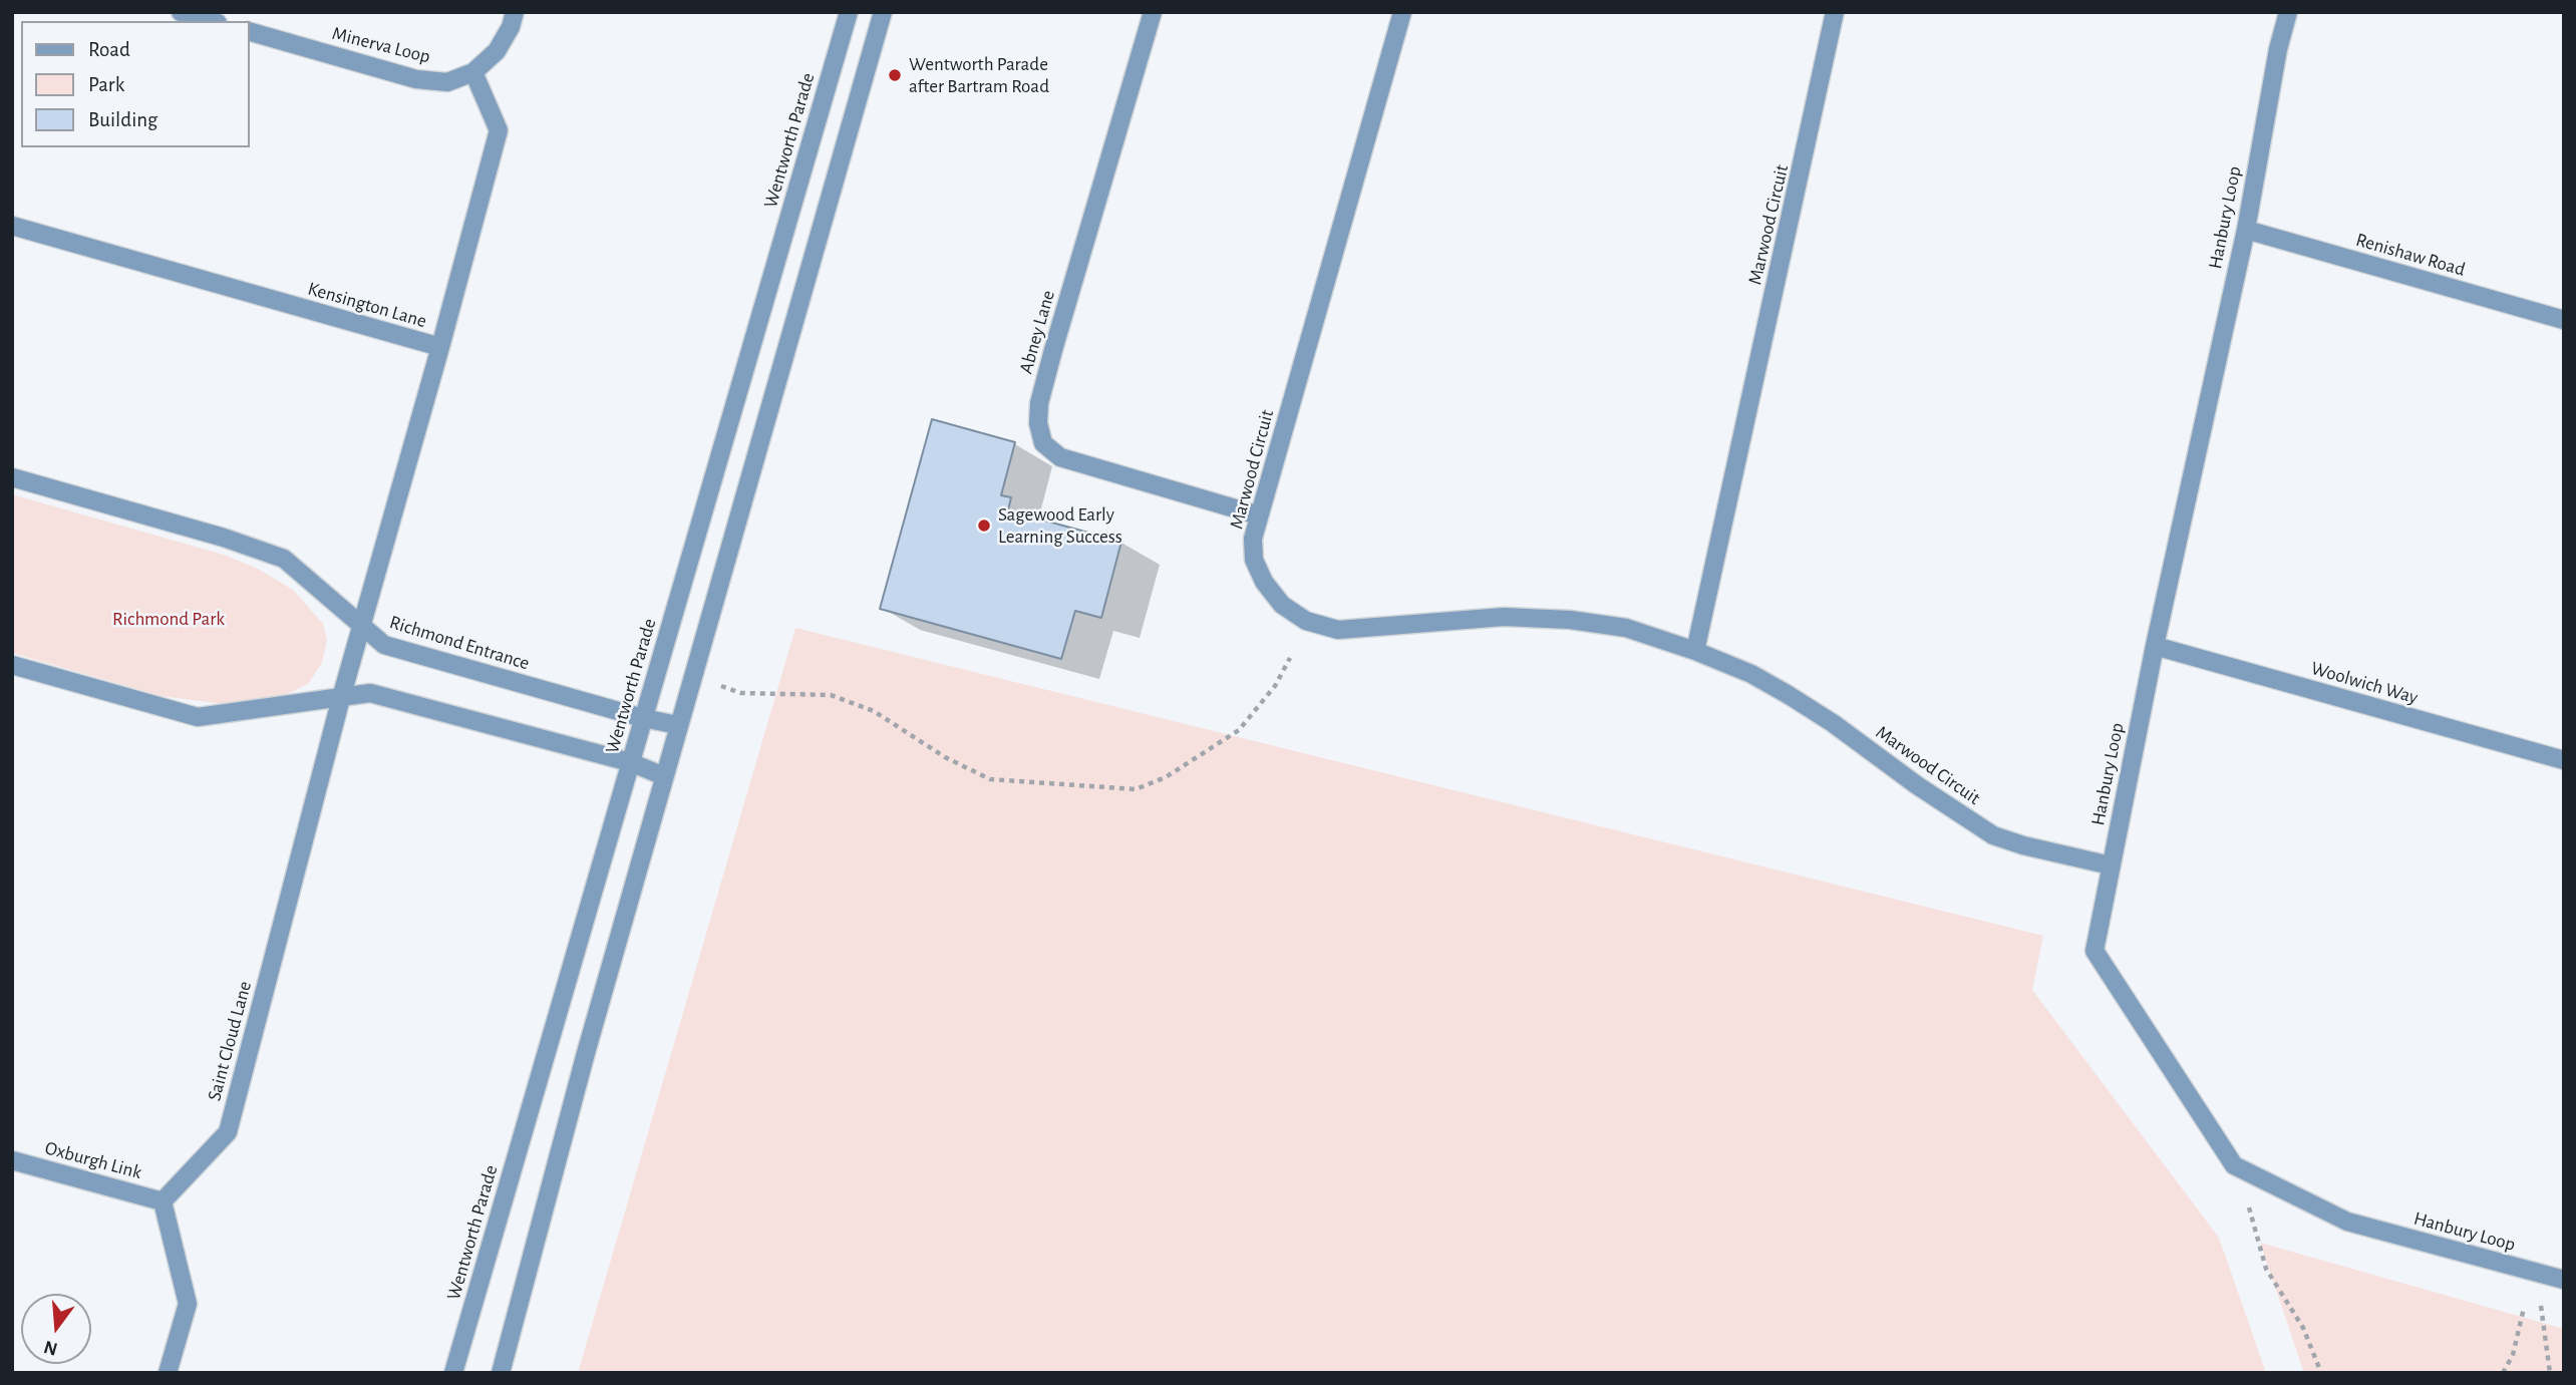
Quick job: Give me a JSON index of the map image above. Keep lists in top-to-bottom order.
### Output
{
  "streets": {
    "street": [
      "Minerva Loop",
      "Wentworth Parade",
      "Hanbury Loop",
      "Marwood Circuit",
      "Renishaw Road",
      "Kensington Lane",
      "Abney Lane",
      "Richmond Entrance",
      "Woolwich Way",
      "Saint Cloud Lane",
      "Oxburgh Link"
    ]
  },
  "crossings": [
    ["Wentworth Parade", "Richmond Entrance"],
    ["Hanbury Loop", "Marwood Circuit"],
    ["Hanbury Loop", "Renishaw Road"],
    ["Hanbury Loop", "Woolwich Way"],
    ["Marwood Circuit", "Abney Lane"],
    ["Kensington Lane", "Richmond Entrance"],
    ["Kensington Lane", "Saint Cloud Lane"],
    ["Saint Cloud Lane", "Oxburgh Link"]
  ],
  "parks": ["Richmond Park"],
  "places": ["Wentworth Parade after Bartram Road", "Sagewood Early Learning Success"],
  "legend": ["Road", "Park", "Building"],
  "north": "bottom"
}
